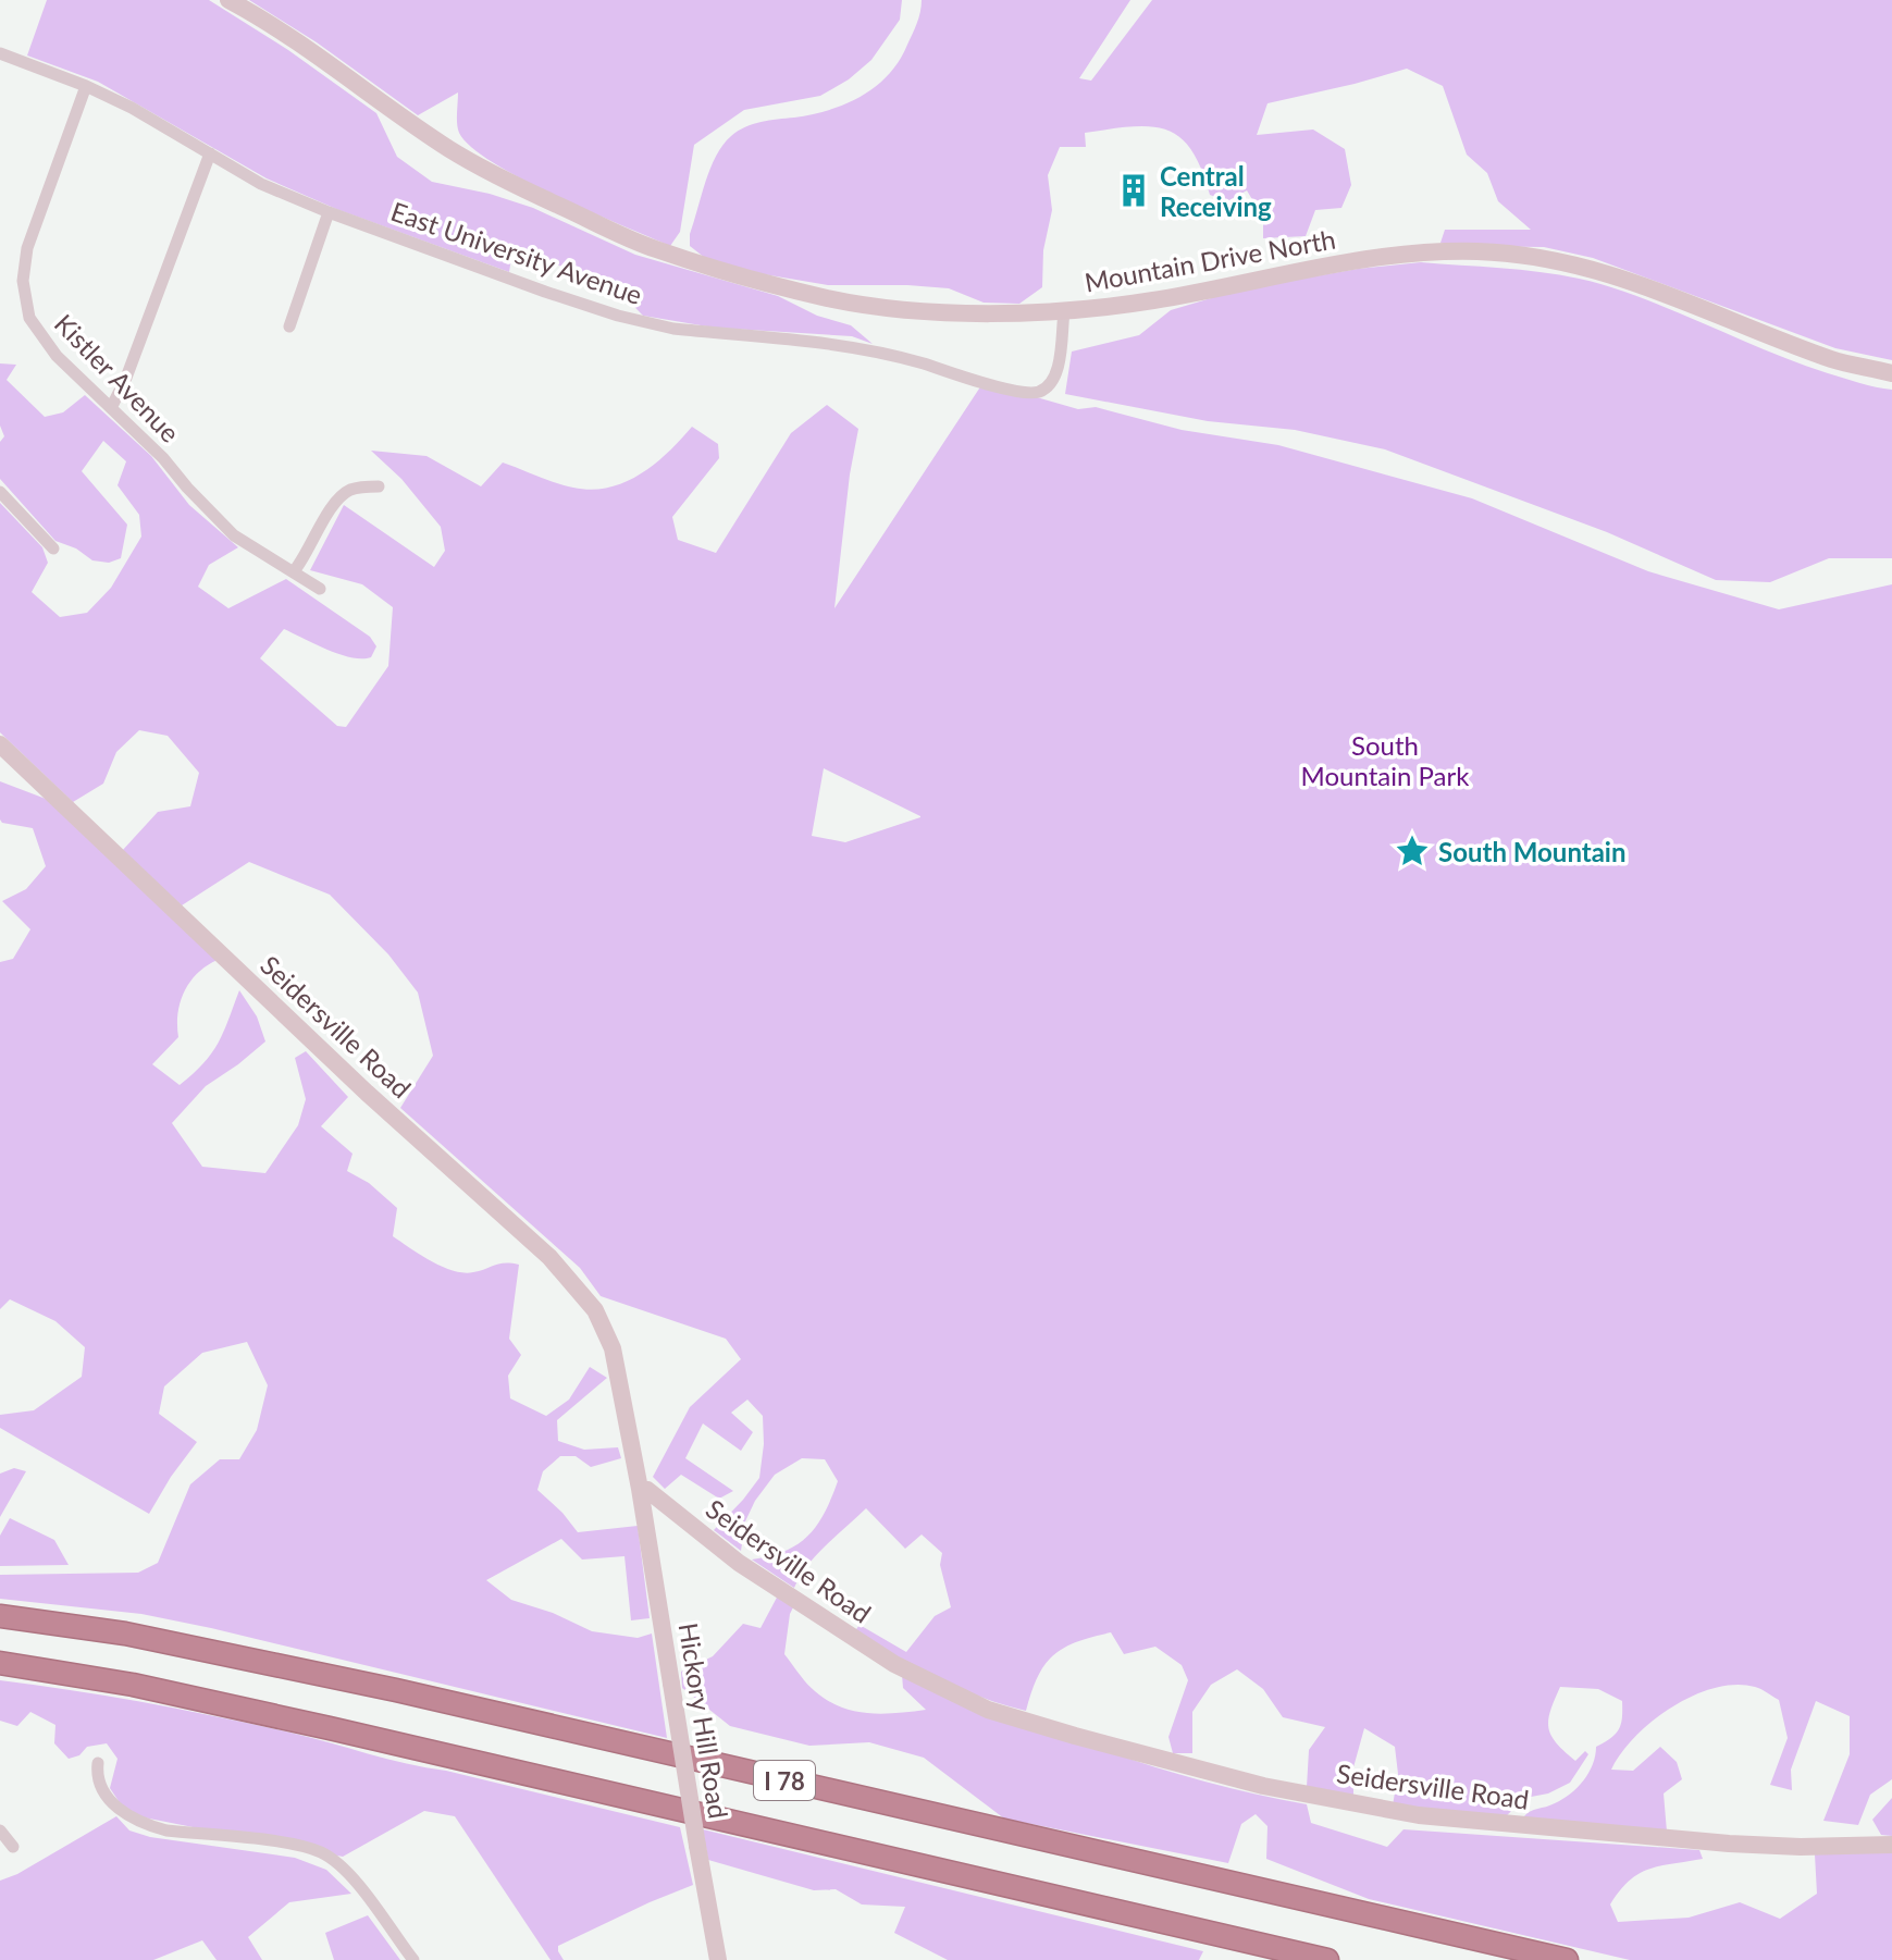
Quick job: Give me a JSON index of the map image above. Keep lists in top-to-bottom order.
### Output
{
  "streets": {
    "highway": ["I 78"],
    "street": [
      "East University Avenue",
      "Mountain Drive North",
      "Kistler Avenue",
      "Seidersville Road",
      "Hickory Hill Road"
    ]
  },
  "crossings": [
    ["East University Avenue", "Mountain Drive North"],
    ["East University Avenue", "Kistler Avenue"],
    ["Seidersville Road", "Hickory Hill Road"]
  ],
  "parks": ["South Mountain Park"],
  "places": {
    "building": ["Central Receiving"],
    "place": ["South Mountain"]
  }
}
